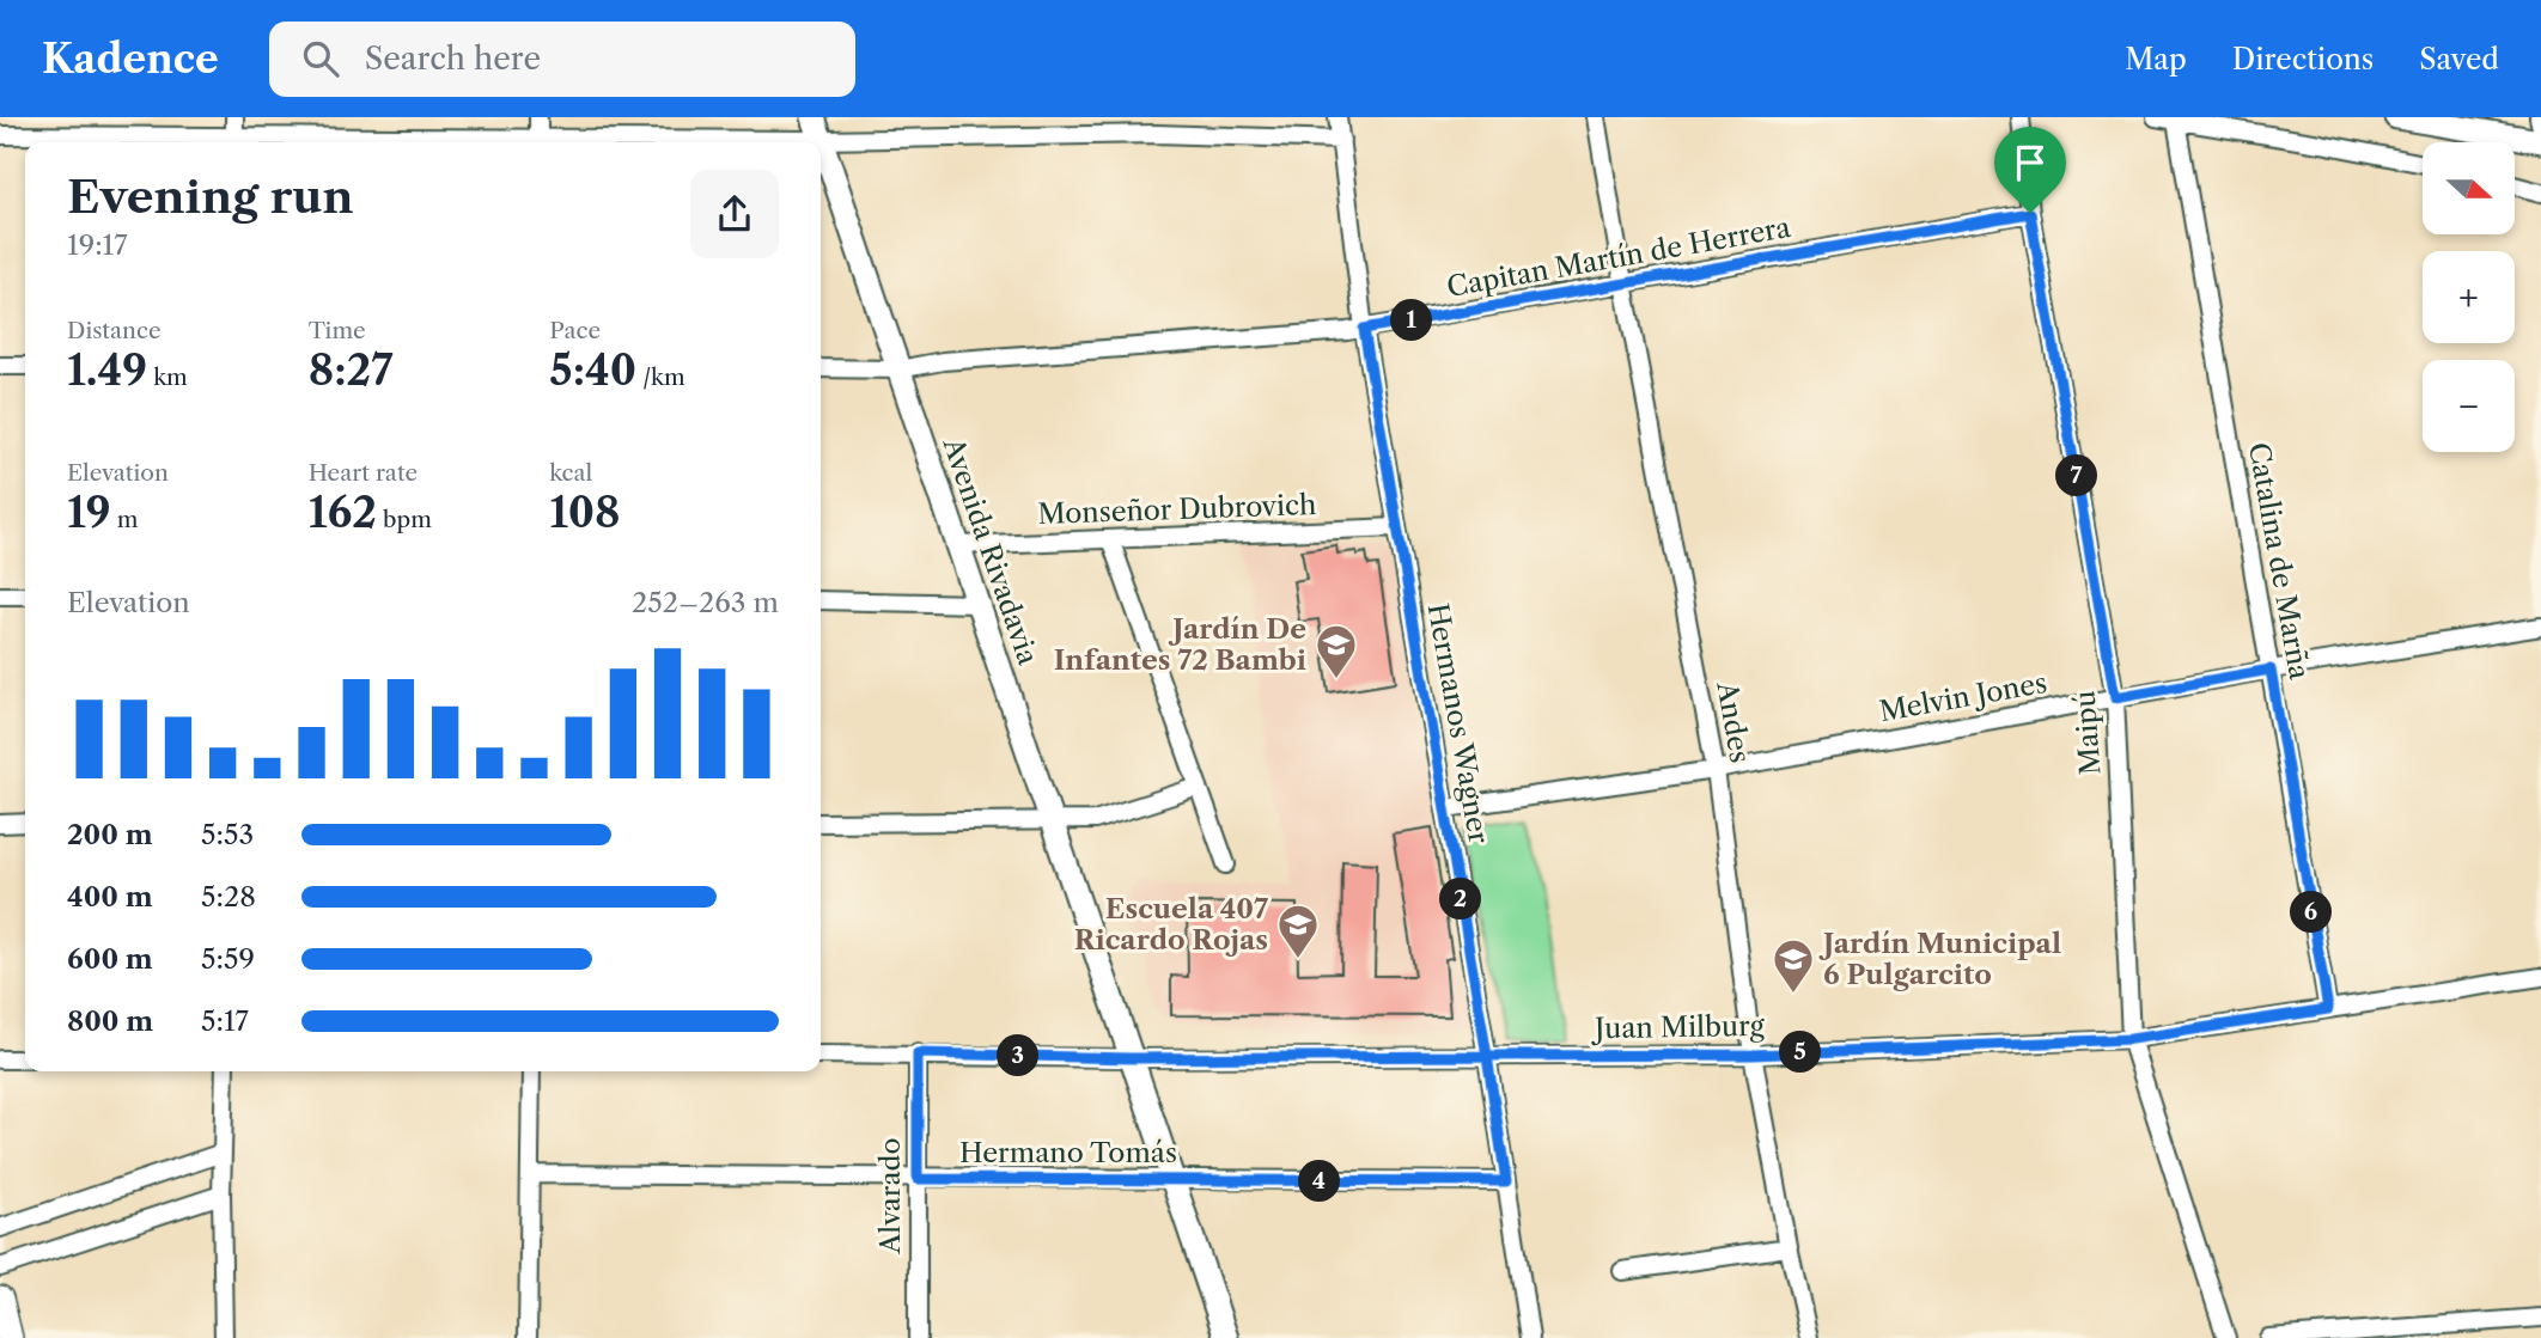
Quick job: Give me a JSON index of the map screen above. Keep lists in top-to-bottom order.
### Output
{
  "streets": {
    "main road": ["Avenida Rivadavia"],
    "street": [
      "Capitan Martín de Herrera",
      "Monseñor Dubrovich",
      "Catalina de Marña",
      "Melvin Jones",
      "Andes",
      "Hermanos Wagner",
      "Maipú",
      "Juan Milburg",
      "Hermano Tomás",
      "Alvarado"
    ]
  },
  "crossings": [
    ["Capitan Martín de Herrera", "Avenida Rivadavia"],
    ["Capitan Martín de Herrera", "Andes"],
    ["Capitan Martín de Herrera", "Hermanos Wagner"],
    ["Capitan Martín de Herrera", "Maipú"],
    ["Monseñor Dubrovich", "Avenida Rivadavia"],
    ["Monseñor Dubrovich", "Hermanos Wagner"],
    ["Avenida Rivadavia", "Juan Milburg"],
    ["Avenida Rivadavia", "Hermano Tomás"],
    ["Catalina de Marña", "Melvin Jones"],
    ["Catalina de Marña", "Juan Milburg"],
    ["Melvin Jones", "Andes"],
    ["Melvin Jones", "Hermanos Wagner"],
    ["Melvin Jones", "Maipú"],
    ["Andes", "Juan Milburg"],
    ["Hermanos Wagner", "Juan Milburg"],
    ["Hermanos Wagner", "Hermano Tomás"],
    ["Maipú", "Juan Milburg"],
    ["Juan Milburg", "Alvarado"],
    ["Hermano Tomás", "Alvarado"]
  ],
  "places": {
    "school or university": ["Jardín De Infantes 72 Bambi", "Escuela 407 Ricardo Rojas", "Jardín Municipal 6 Pulgarcito"]
  },
  "north": "right",
  "page": {
    "header": "Kadence",
    "search": "Search here",
    "nav": ["Map", "Directions", "Saved"],
    "map_buttons": ["+", "−"],
    "heading": ["Evening run", "19:17"],
    "stats": [
      ["Distance", "1.49 km"],
      ["Time", "8:27"],
      ["Pace", "5:40 /km"],
      ["Elevation", "19 m"],
      ["Heart rate", "162 bpm"],
      ["kcal", "108"]
    ],
    "pins": [
      "1",
      "7",
      "2",
      "6",
      "5",
      "3",
      "4"
    ],
    "chart": ["Elevation", "252–263 m"],
    "list": [
      {
        "name": "200 m",
        "note": "5:53"
      },
      {
        "name": "400 m",
        "note": "5:28"
      },
      {
        "name": "600 m",
        "note": "5:59"
      },
      {
        "name": "800 m",
        "note": "5:17"
      }
    ]
  }
}
